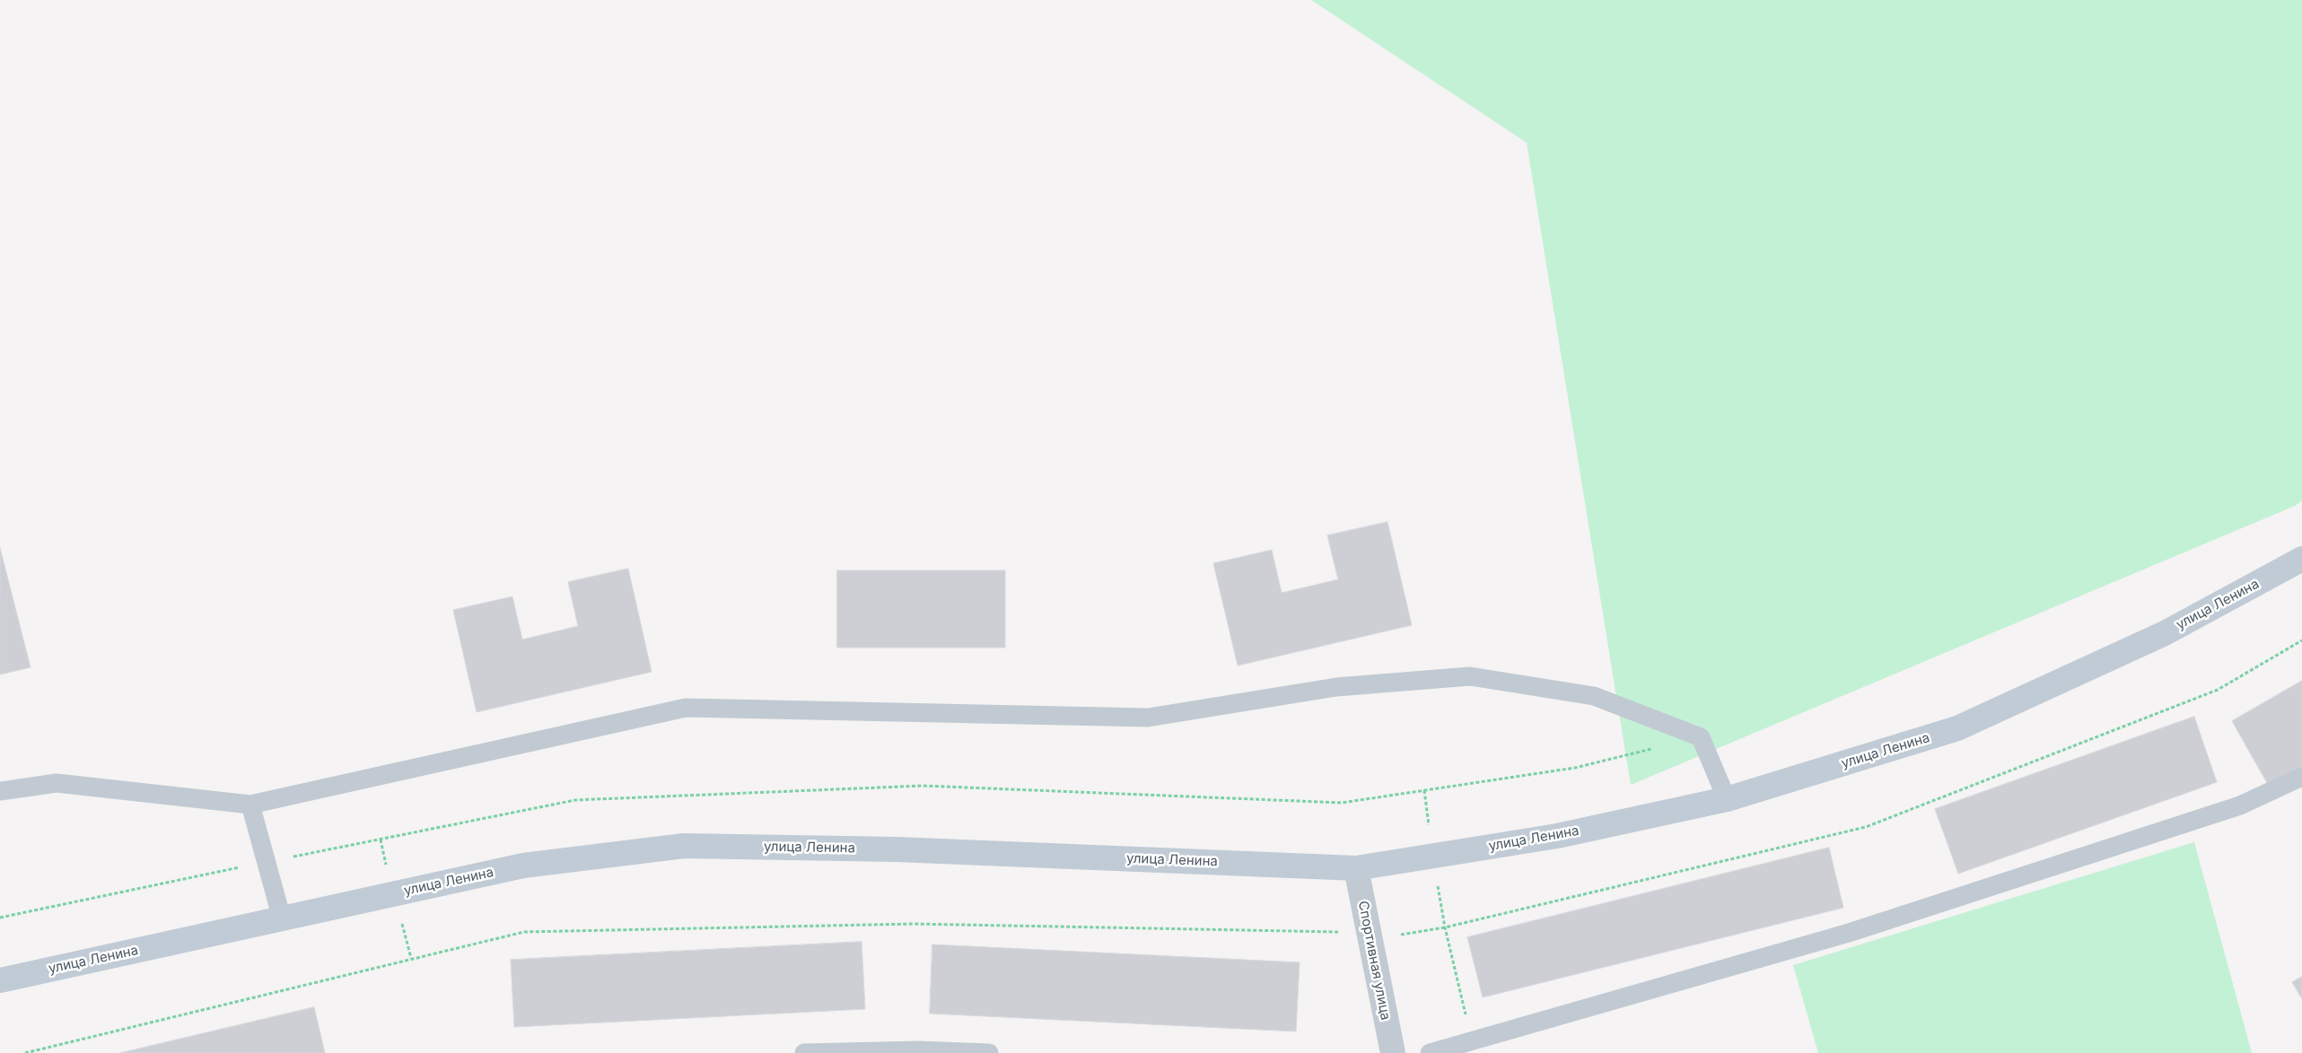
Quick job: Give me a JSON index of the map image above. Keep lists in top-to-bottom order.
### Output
{
  "streets": {
    "main road": ["улица Ленина"],
    "street": ["Спортивная улица"]
  },
  "crossings": [
    ["улица Ленина", "Спортивная улица"]
  ]
}
